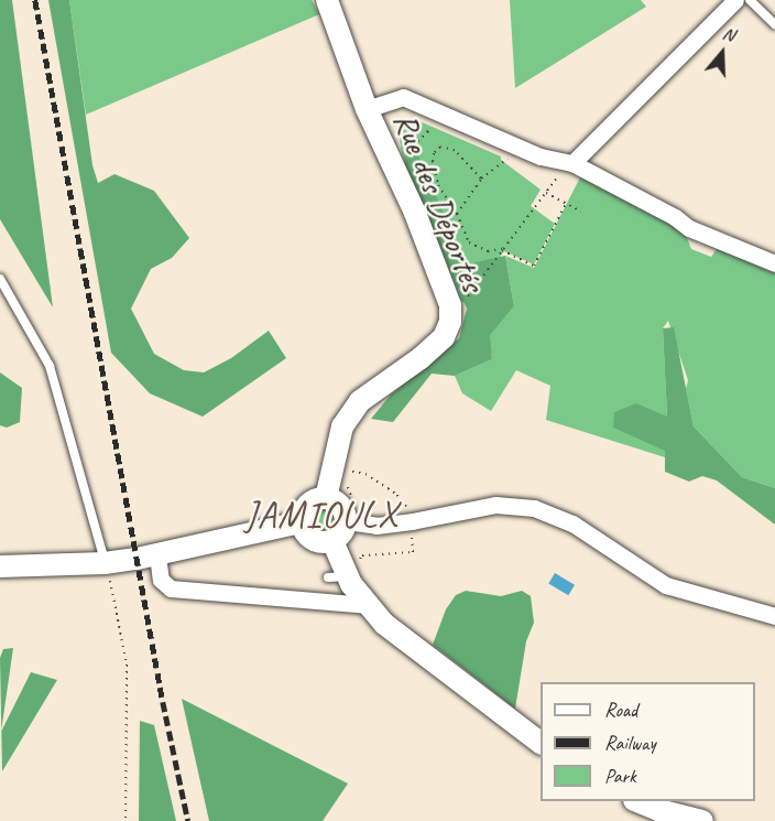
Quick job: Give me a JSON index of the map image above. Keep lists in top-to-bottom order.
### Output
{
  "streets": {
    "street": ["Rue des Déportés"]
  },
  "districts": ["JAMIOULX"],
  "legend": ["Road", "Railway", "Park"],
  "north": "top"
}
